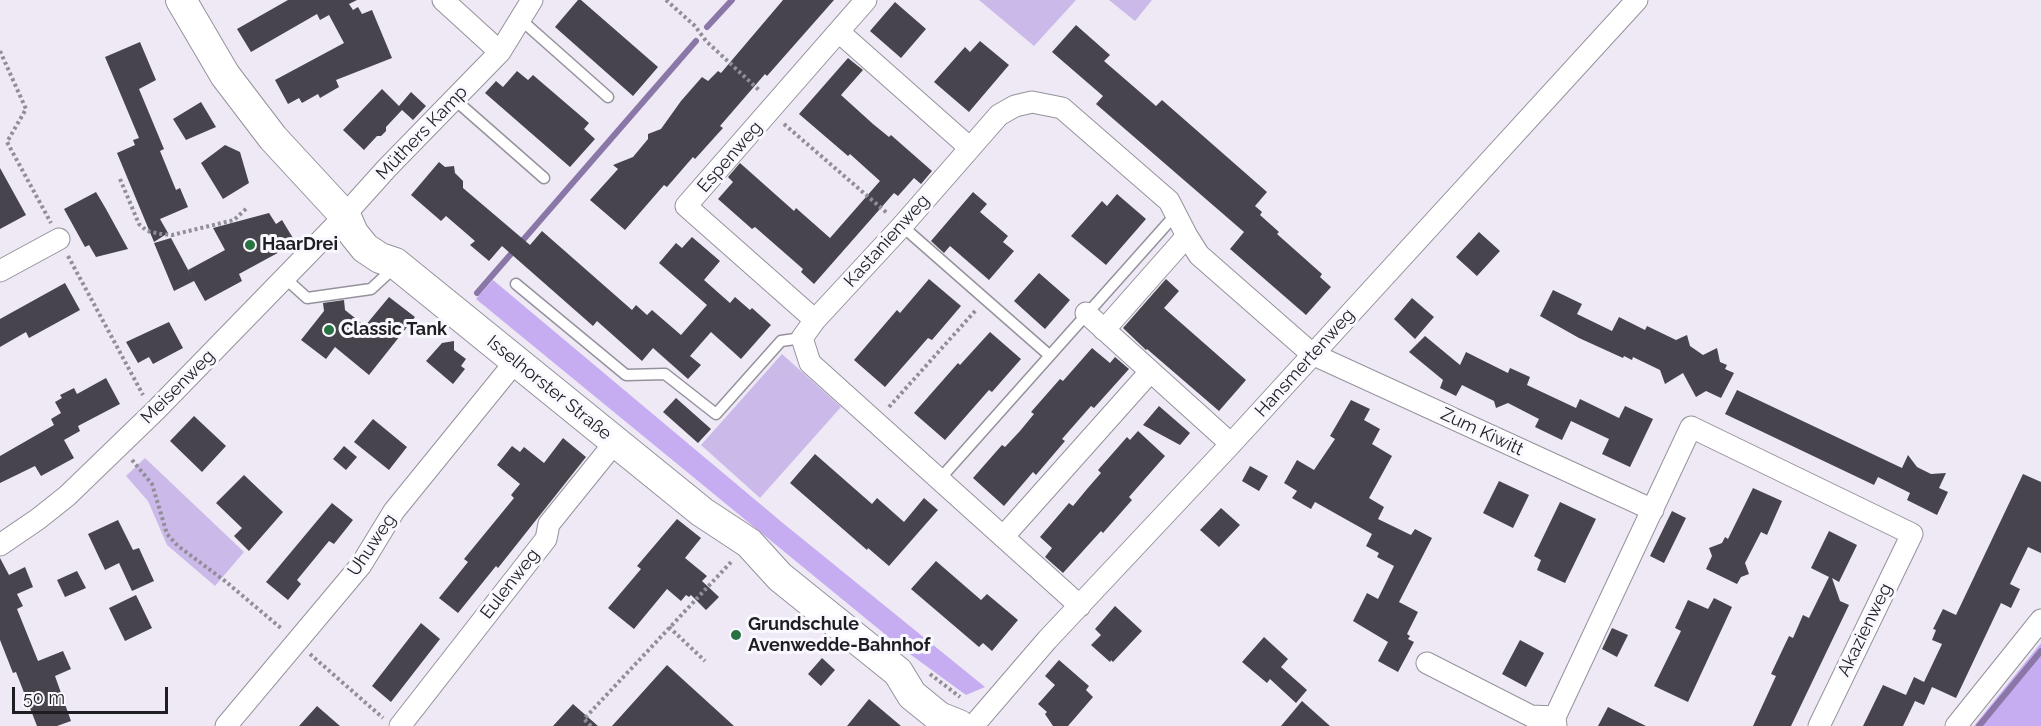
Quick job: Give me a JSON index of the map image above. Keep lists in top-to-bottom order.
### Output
{
  "streets": {
    "street": [
      "Müthers Kamp",
      "Espenweg",
      "Kastanienweg",
      "Hansmertenweg",
      "Meisenweg",
      "Isselhorster Straße",
      "Zum Kiwitt",
      "Uhuweg",
      "Eulenweg",
      "Akazienweg"
    ]
  },
  "crossings": [
    ["Müthers Kamp", "Meisenweg"],
    ["Müthers Kamp", "Isselhorster Straße"],
    ["Espenweg", "Kastanienweg"],
    ["Kastanienweg", "Hansmertenweg"],
    ["Kastanienweg", "Zum Kiwitt"],
    ["Hansmertenweg", "Isselhorster Straße"],
    ["Hansmertenweg", "Zum Kiwitt"],
    ["Meisenweg", "Isselhorster Straße"],
    ["Isselhorster Straße", "Uhuweg"],
    ["Isselhorster Straße", "Eulenweg"],
    ["Zum Kiwitt", "Akazienweg"]
  ],
  "places": ["HaarDrei", "Classic Tank", "Grundschule Avenwedde-Bahnhof"],
  "scale_bar": "50 m"
}
